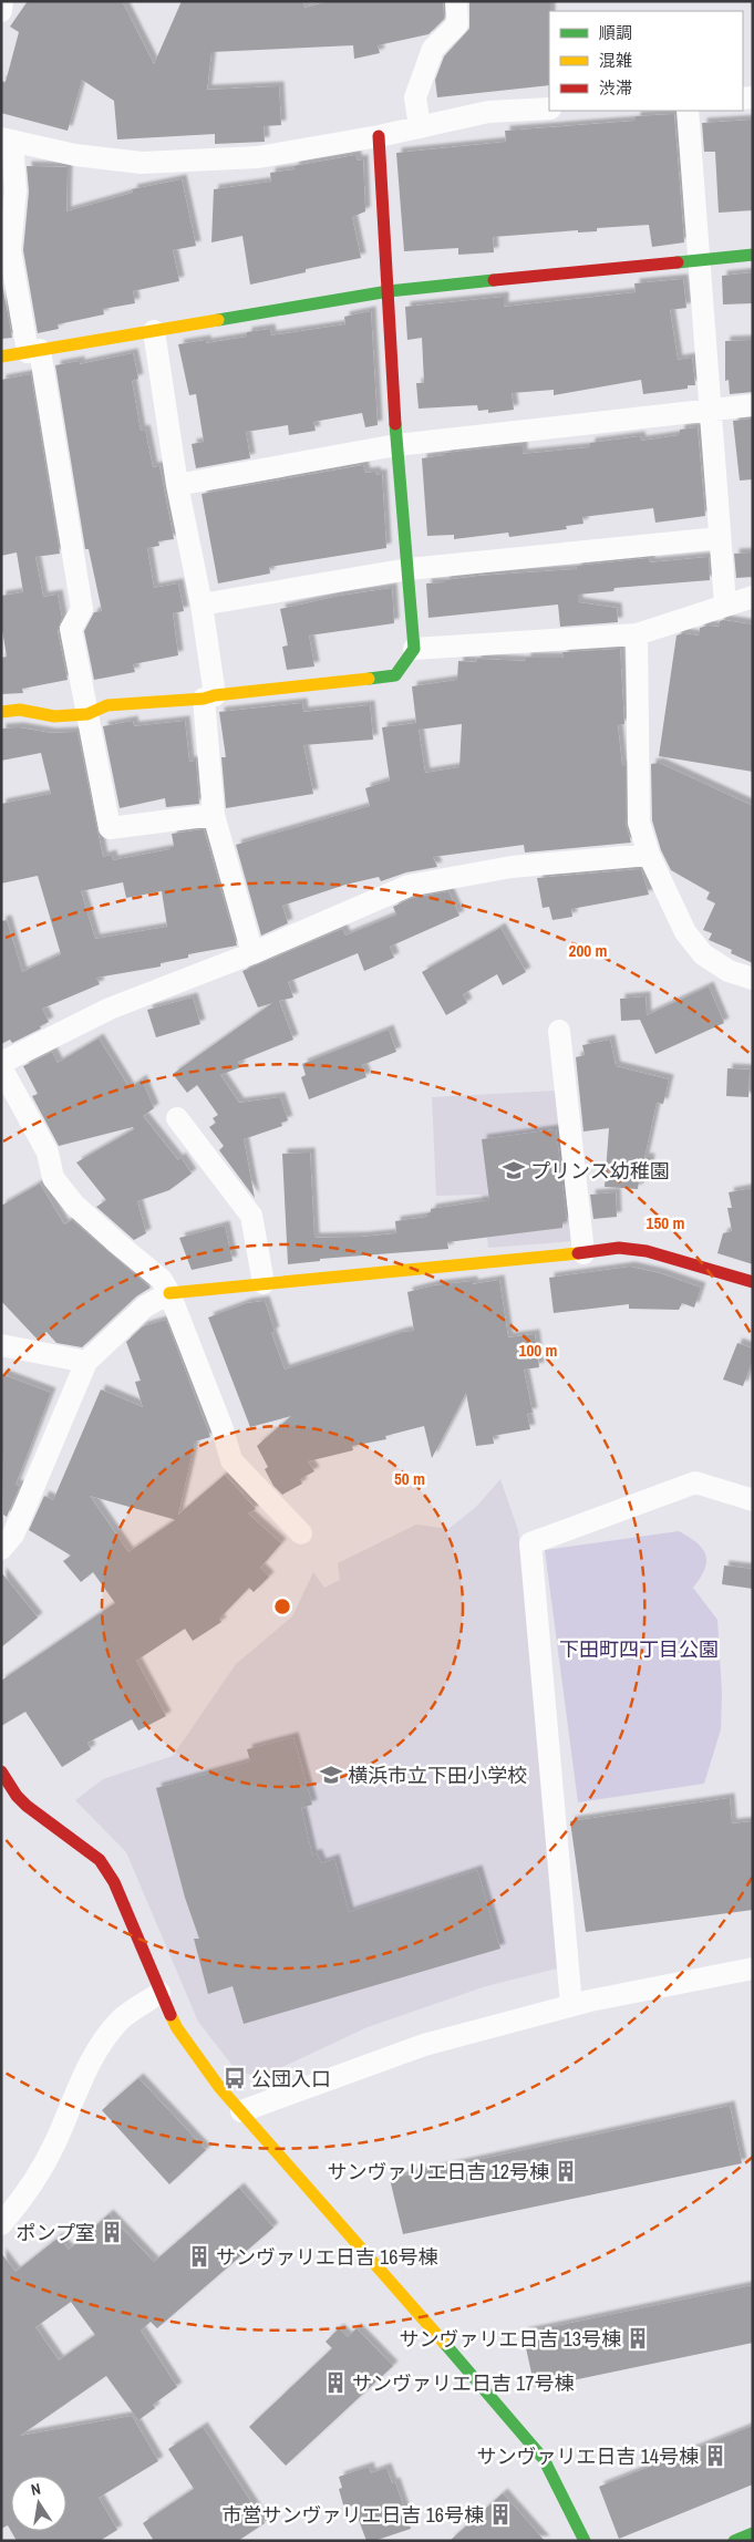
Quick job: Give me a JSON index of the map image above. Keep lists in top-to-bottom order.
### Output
{
  "parks": ["下田町四丁目公園"],
  "places": {
    "school or university": ["プリンス幼稚園", "横浜市立下田小学校"],
    "bus stop": ["公団入口"],
    "building": [
      "サンヴァリエ日吉 12号棟",
      "ポンプ室",
      "サンヴァリエ日吉 16号棟",
      "サンヴァリエ日吉 13号棟",
      "サンヴァリエ日吉 17号棟",
      "サンヴァリエ日吉 14号棟",
      "市営サンヴァリエ日吉 16号棟"
    ]
  },
  "legend": ["順調", "混雑", "渋滞"],
  "north": "top",
  "rings": [
    "200 m",
    "150 m",
    "100 m",
    "50 m"
  ]
}
